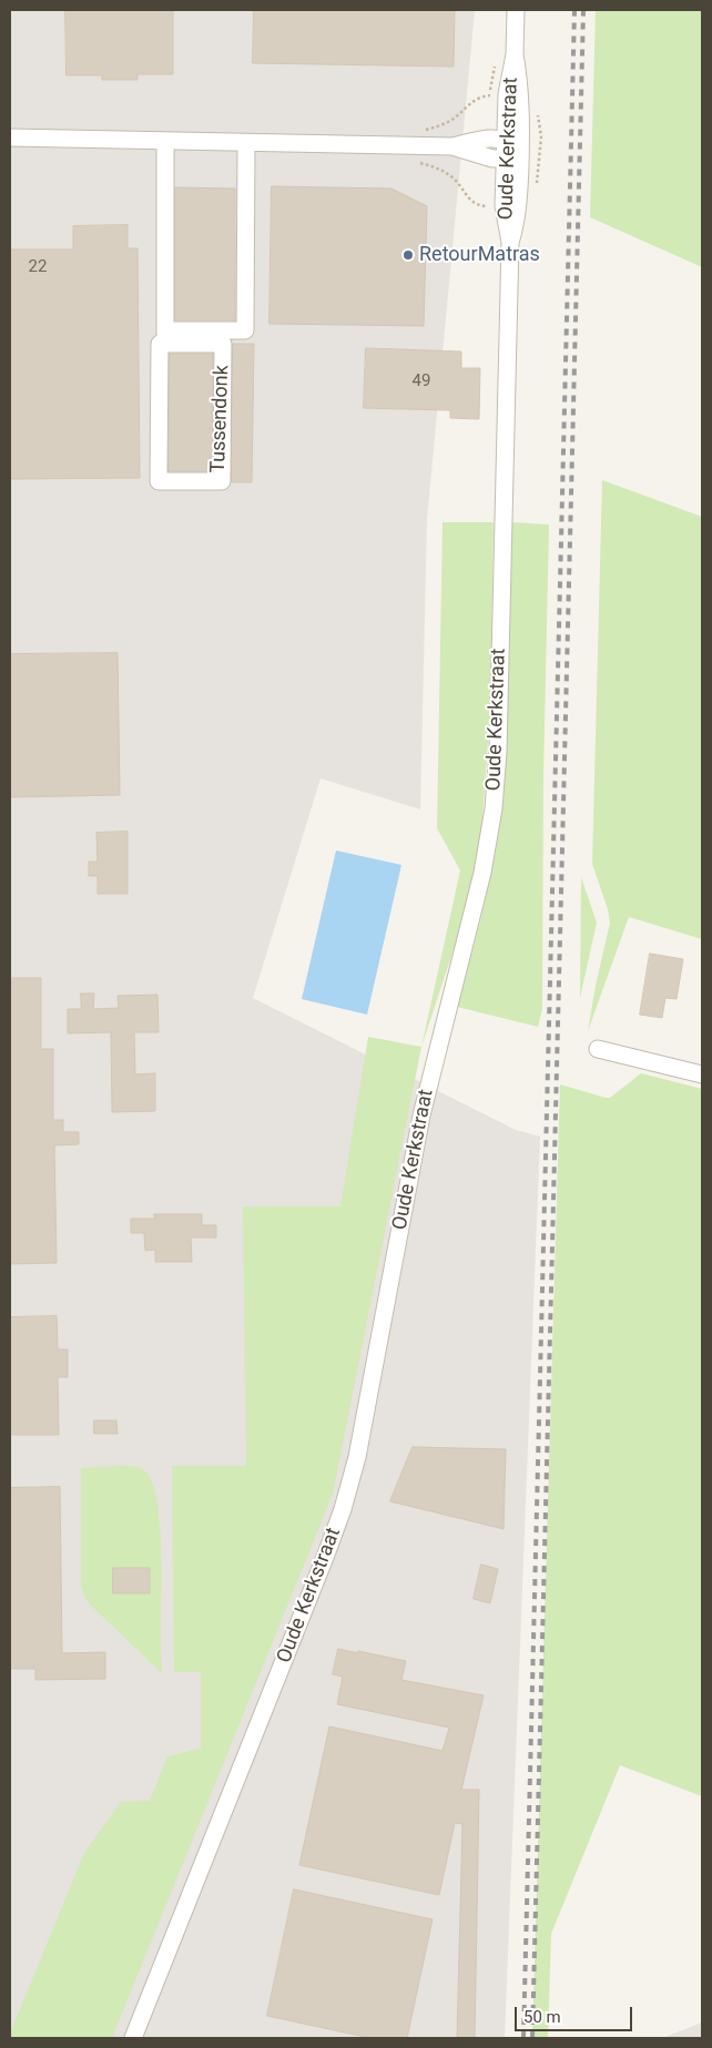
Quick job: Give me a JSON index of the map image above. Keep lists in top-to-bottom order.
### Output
{
  "streets": {
    "street": ["Oude Kerkstraat", "Tussendonk"]
  },
  "places": ["RetourMatras"],
  "house_numbers": ["22", "49"],
  "scale_bar": "50 m"
}
